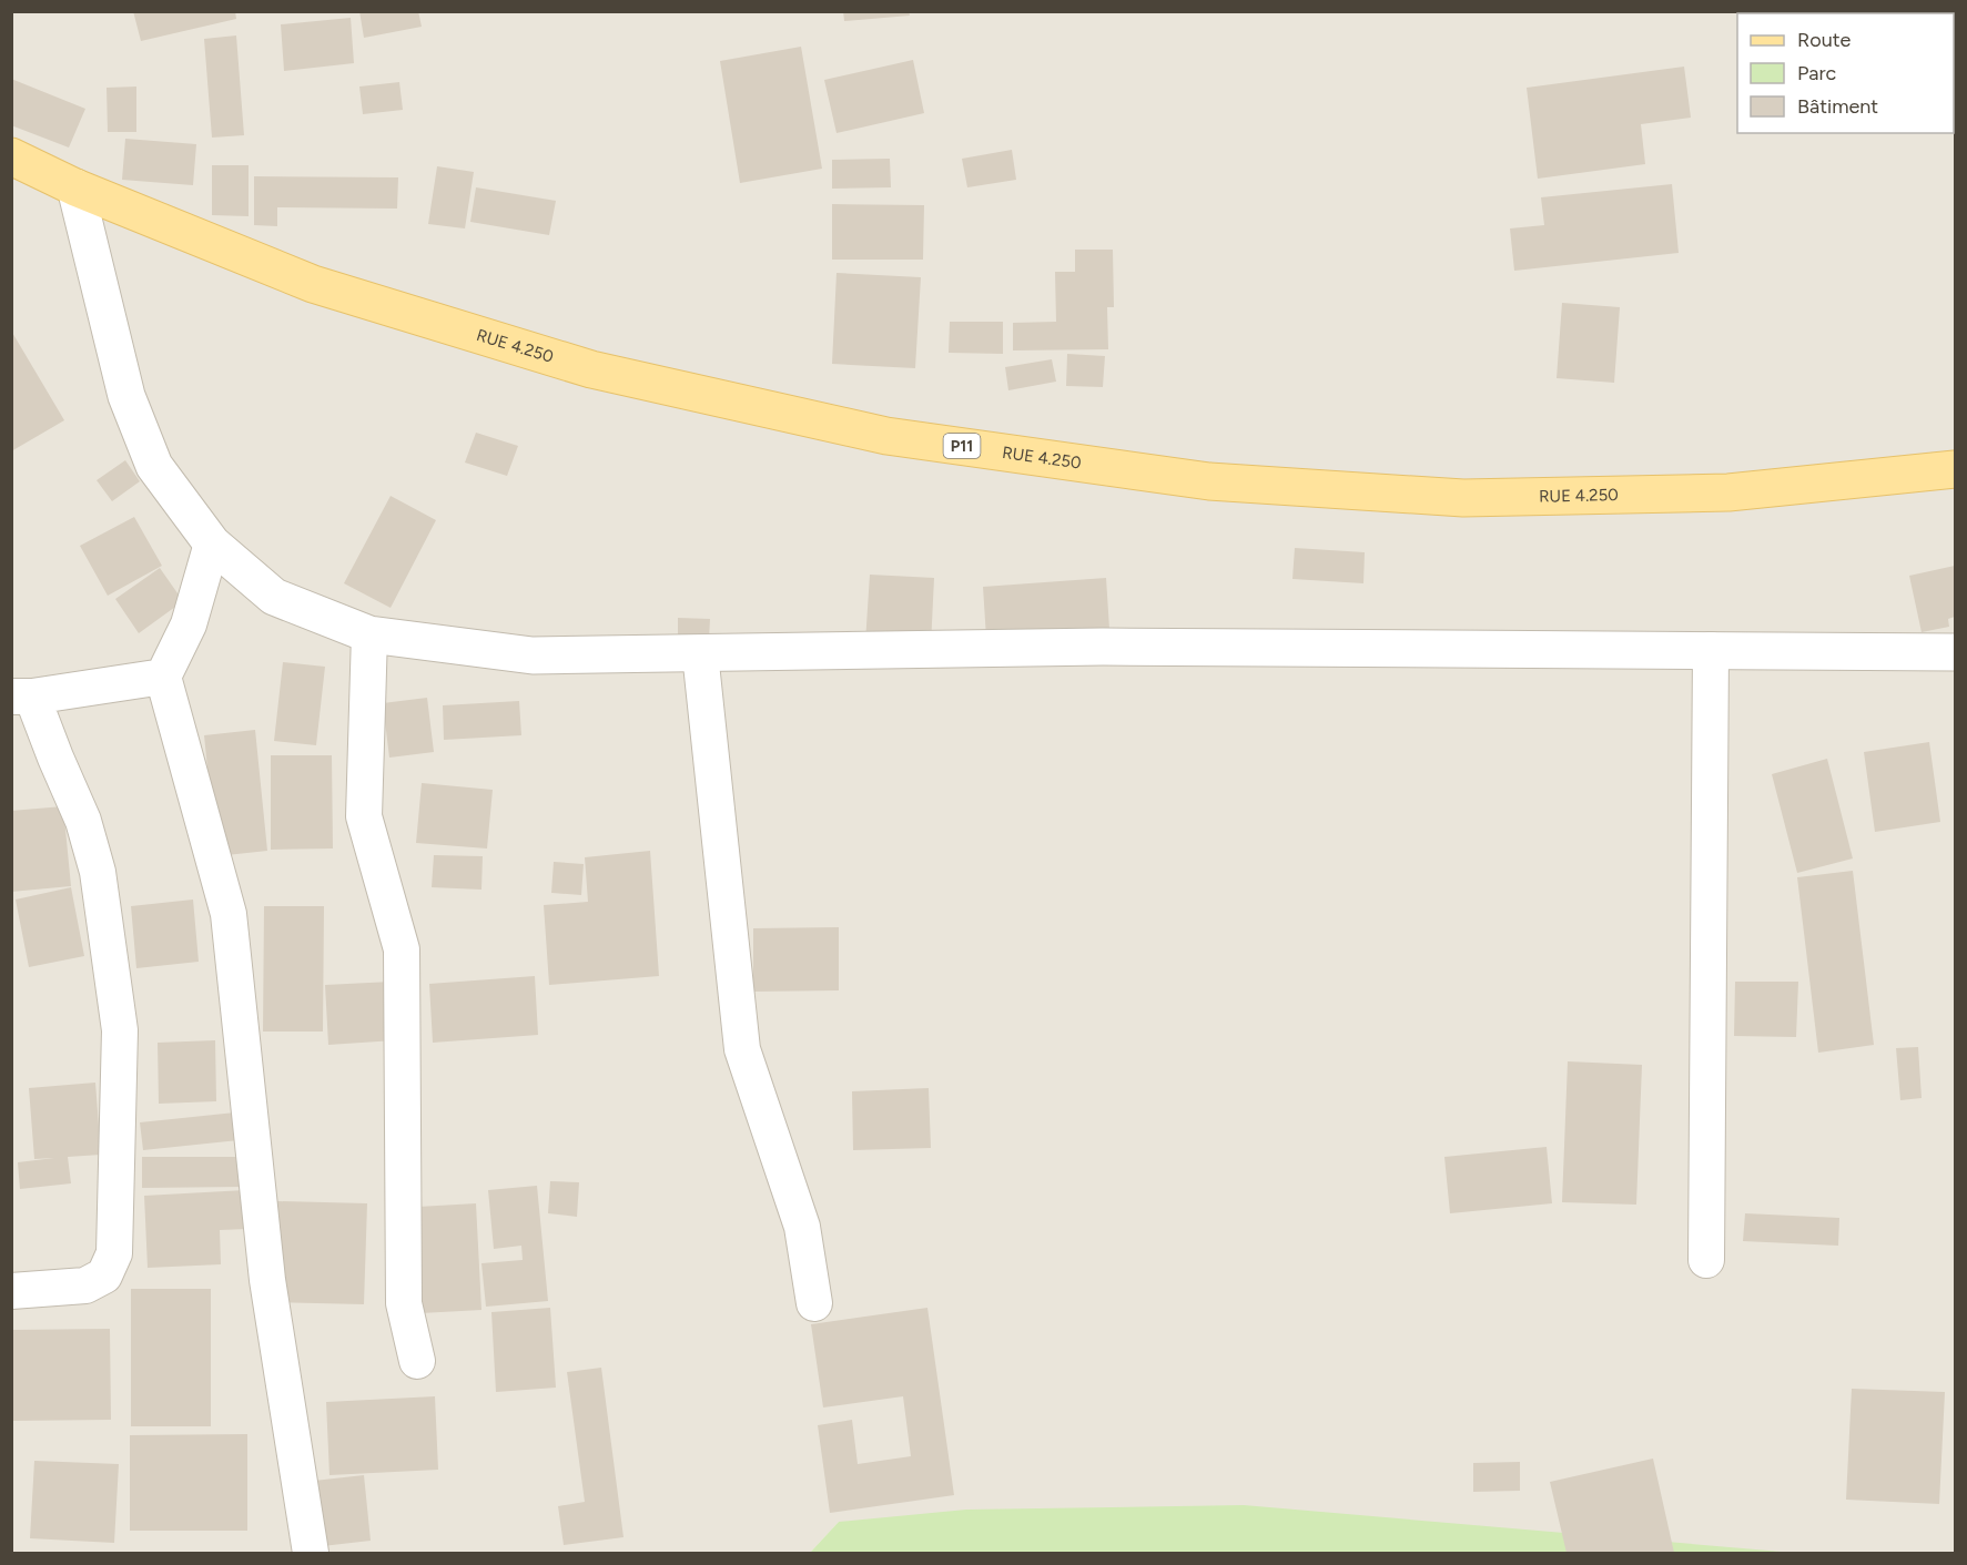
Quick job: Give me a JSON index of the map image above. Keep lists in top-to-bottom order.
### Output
{
  "streets": {
    "main road": ["RUE 4.250", "P11"]
  },
  "legend": ["Route", "Parc", "Bâtiment"]
}
